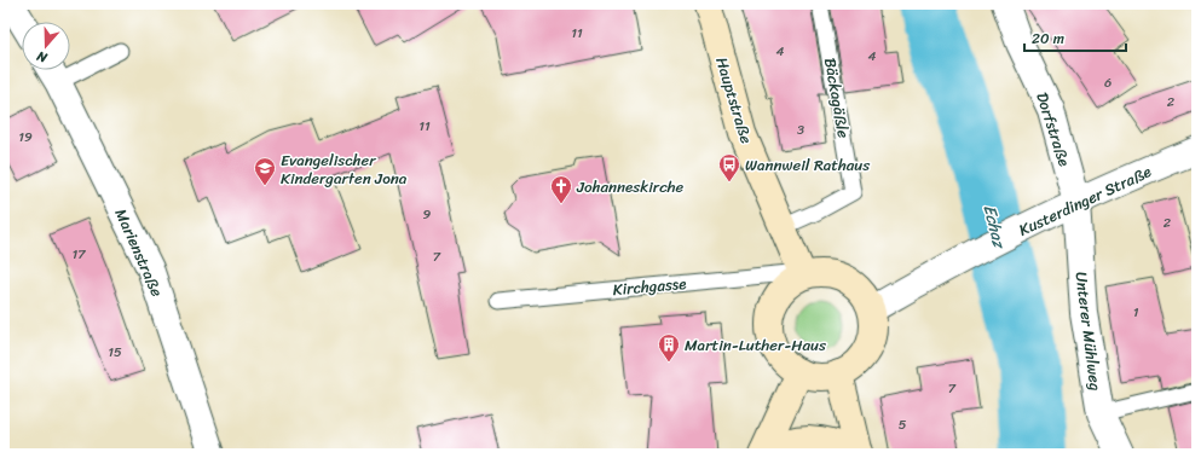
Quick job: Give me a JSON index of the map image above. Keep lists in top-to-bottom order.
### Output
{
  "streets": {
    "main road": ["Hauptstraße"],
    "street": [
      "Dorfstraße",
      "Kusterdinger Straße",
      "Marienstraße",
      "Unterer Mühlweg"
    ],
    "lane": ["Bäckagäßle", "Kirchgasse"]
  },
  "crossings": [
    ["Bäckagäßle", "Hauptstraße"],
    ["Hauptstraße", "Kusterdinger Straße"],
    ["Hauptstraße", "Kirchgasse"],
    ["Dorfstraße", "Kusterdinger Straße"],
    ["Dorfstraße", "Unterer Mühlweg"],
    ["Kusterdinger Straße", "Kirchgasse"],
    ["Kusterdinger Straße", "Unterer Mühlweg"]
  ],
  "water": ["Echaz"],
  "places": {
    "bus stop": ["Wannweil Rathaus"],
    "school or university": ["Evangelischer Kindergarten Jona"],
    "church": ["Johanneskirche"],
    "building": ["Martin-Luther-Haus"]
  },
  "house_numbers": [
    "11",
    "4",
    "4",
    "6",
    "2",
    "11",
    "3",
    "19",
    "9",
    "2",
    "17",
    "7",
    "1",
    "15",
    "7",
    "5"
  ],
  "scale_bar": "20 m",
  "north": "bottom"
}
